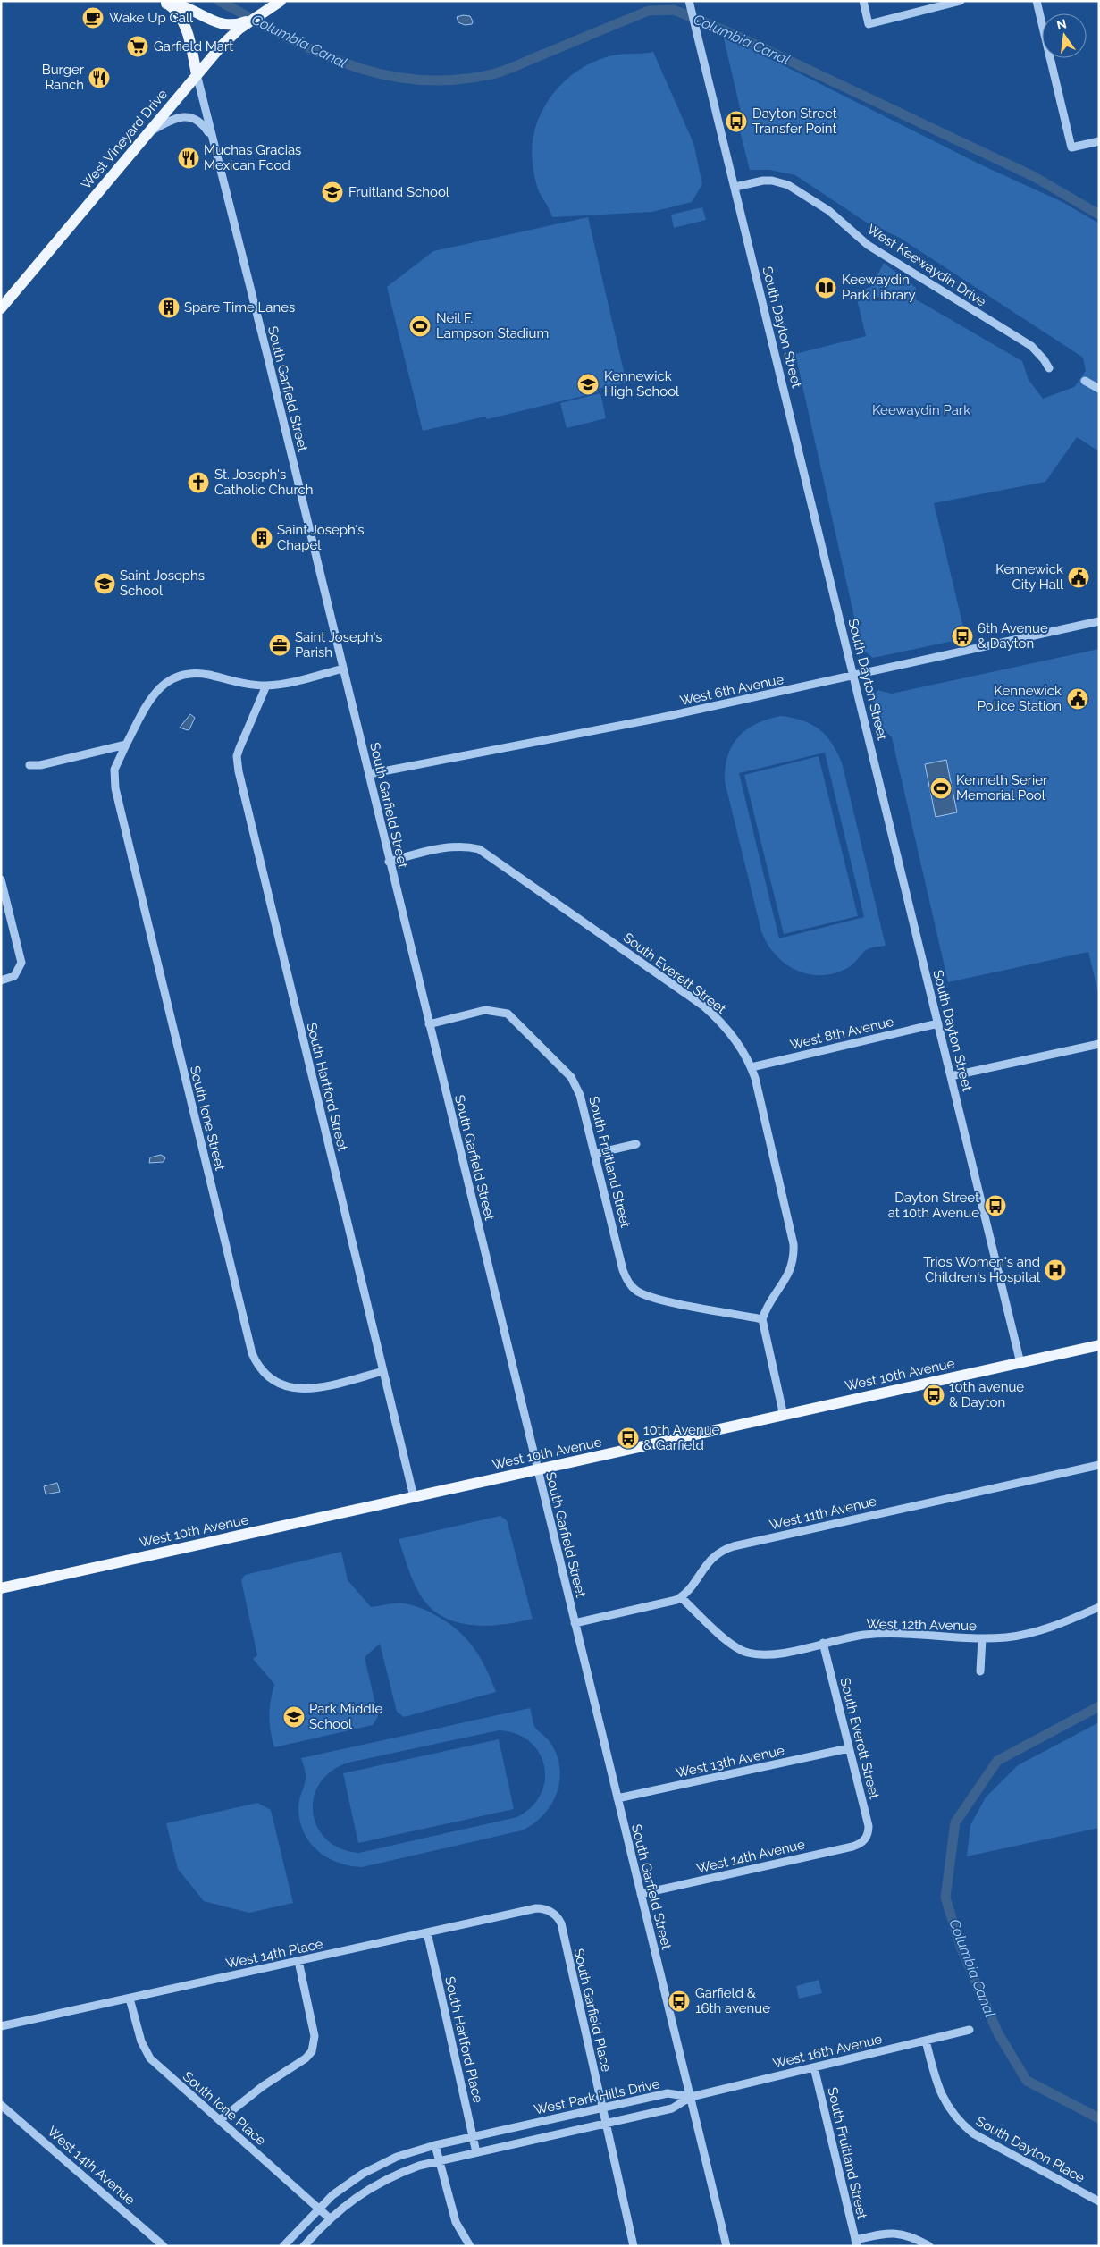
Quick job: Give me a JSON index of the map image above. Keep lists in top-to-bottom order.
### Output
{
  "streets": {
    "main road": ["West Vineyard Drive", "West 10th Avenue"],
    "street": [
      "West Keewaydin Drive",
      "South Dayton Street",
      "South Garfield Street",
      "West 6th Avenue",
      "South Everett Street",
      "West 8th Avenue",
      "South Hartford Street",
      "South Ione Street",
      "South Fruitland Street",
      "West 11th Avenue",
      "West 12th Avenue",
      "West 13th Avenue",
      "West 14th Avenue",
      "West 14th Place",
      "South Garfield Place",
      "South Hartford Place",
      "West 16th Avenue",
      "West Park Hills Drive",
      "South Ione Place",
      "South Dayton Place"
    ]
  },
  "crossings": [
    ["West Vineyard Drive", "South Garfield Street"],
    ["West Keewaydin Drive", "South Dayton Street"],
    ["South Dayton Street", "West 6th Avenue"],
    ["South Dayton Street", "West 8th Avenue"],
    ["South Dayton Street", "West 10th Avenue"],
    ["South Garfield Street", "West 6th Avenue"],
    ["South Garfield Street", "South Everett Street"],
    ["South Garfield Street", "South Ione Street"],
    ["South Garfield Street", "South Fruitland Street"],
    ["South Garfield Street", "West 10th Avenue"],
    ["South Garfield Street", "West 13th Avenue"],
    ["South Garfield Street", "West 14th Avenue"],
    ["South Garfield Street", "West 16th Avenue"],
    ["South Garfield Street", "West Park Hills Drive"],
    ["South Everett Street", "West 8th Avenue"],
    ["South Everett Street", "South Fruitland Street"],
    ["South Everett Street", "West 12th Avenue"],
    ["South Everett Street", "West 13th Avenue"],
    ["South Everett Street", "West 14th Avenue"],
    ["South Hartford Street", "South Ione Street"],
    ["South Hartford Street", "West 10th Avenue"],
    ["South Fruitland Street", "West 16th Avenue"],
    ["West 11th Avenue", "West 12th Avenue"],
    ["West 14th Place", "South Garfield Place"],
    ["West 14th Place", "South Hartford Place"],
    ["West 14th Place", "South Ione Place"],
    ["South Garfield Place", "West Park Hills Drive"],
    ["South Hartford Place", "West Park Hills Drive"],
    ["West 16th Avenue", "West Park Hills Drive"],
    ["West 16th Avenue", "South Dayton Place"],
    ["West Park Hills Drive", "South Ione Place"]
  ],
  "water": ["Columbia Canal"],
  "parks": ["Keewaydin Park"],
  "places": {
    "cafe": ["Wake Up Call"],
    "supermarket": ["Garfield Mart"],
    "restaurant": ["Burger Ranch", "Muchas Gracias Mexican Food"],
    "bus stop": [
      "Dayton Street Transfer Point",
      "6th Avenue & Dayton",
      "Dayton Street at 10th Avenue",
      "10th avenue & Dayton",
      "10th Avenue & Garfield",
      "Garfield & 16th avenue"
    ],
    "school or university": [
      "Fruitland School",
      "Kennewick High School",
      "Saint Josephs School",
      "Park Middle School"
    ],
    "library": ["Keewaydin Park Library"],
    "building": ["Spare Time Lanes", "Saint Joseph's Chapel"],
    "sports": ["Neil F. Lampson Stadium", "Kenneth Serier Memorial Pool"],
    "church": ["St. Joseph's Catholic Church"],
    "public building": ["Kennewick City Hall", "Kennewick Police Station"],
    "office": ["Saint Joseph's Parish"],
    "hospital": ["Trios Women's and Children's Hospital"]
  },
  "north": "top"
}
